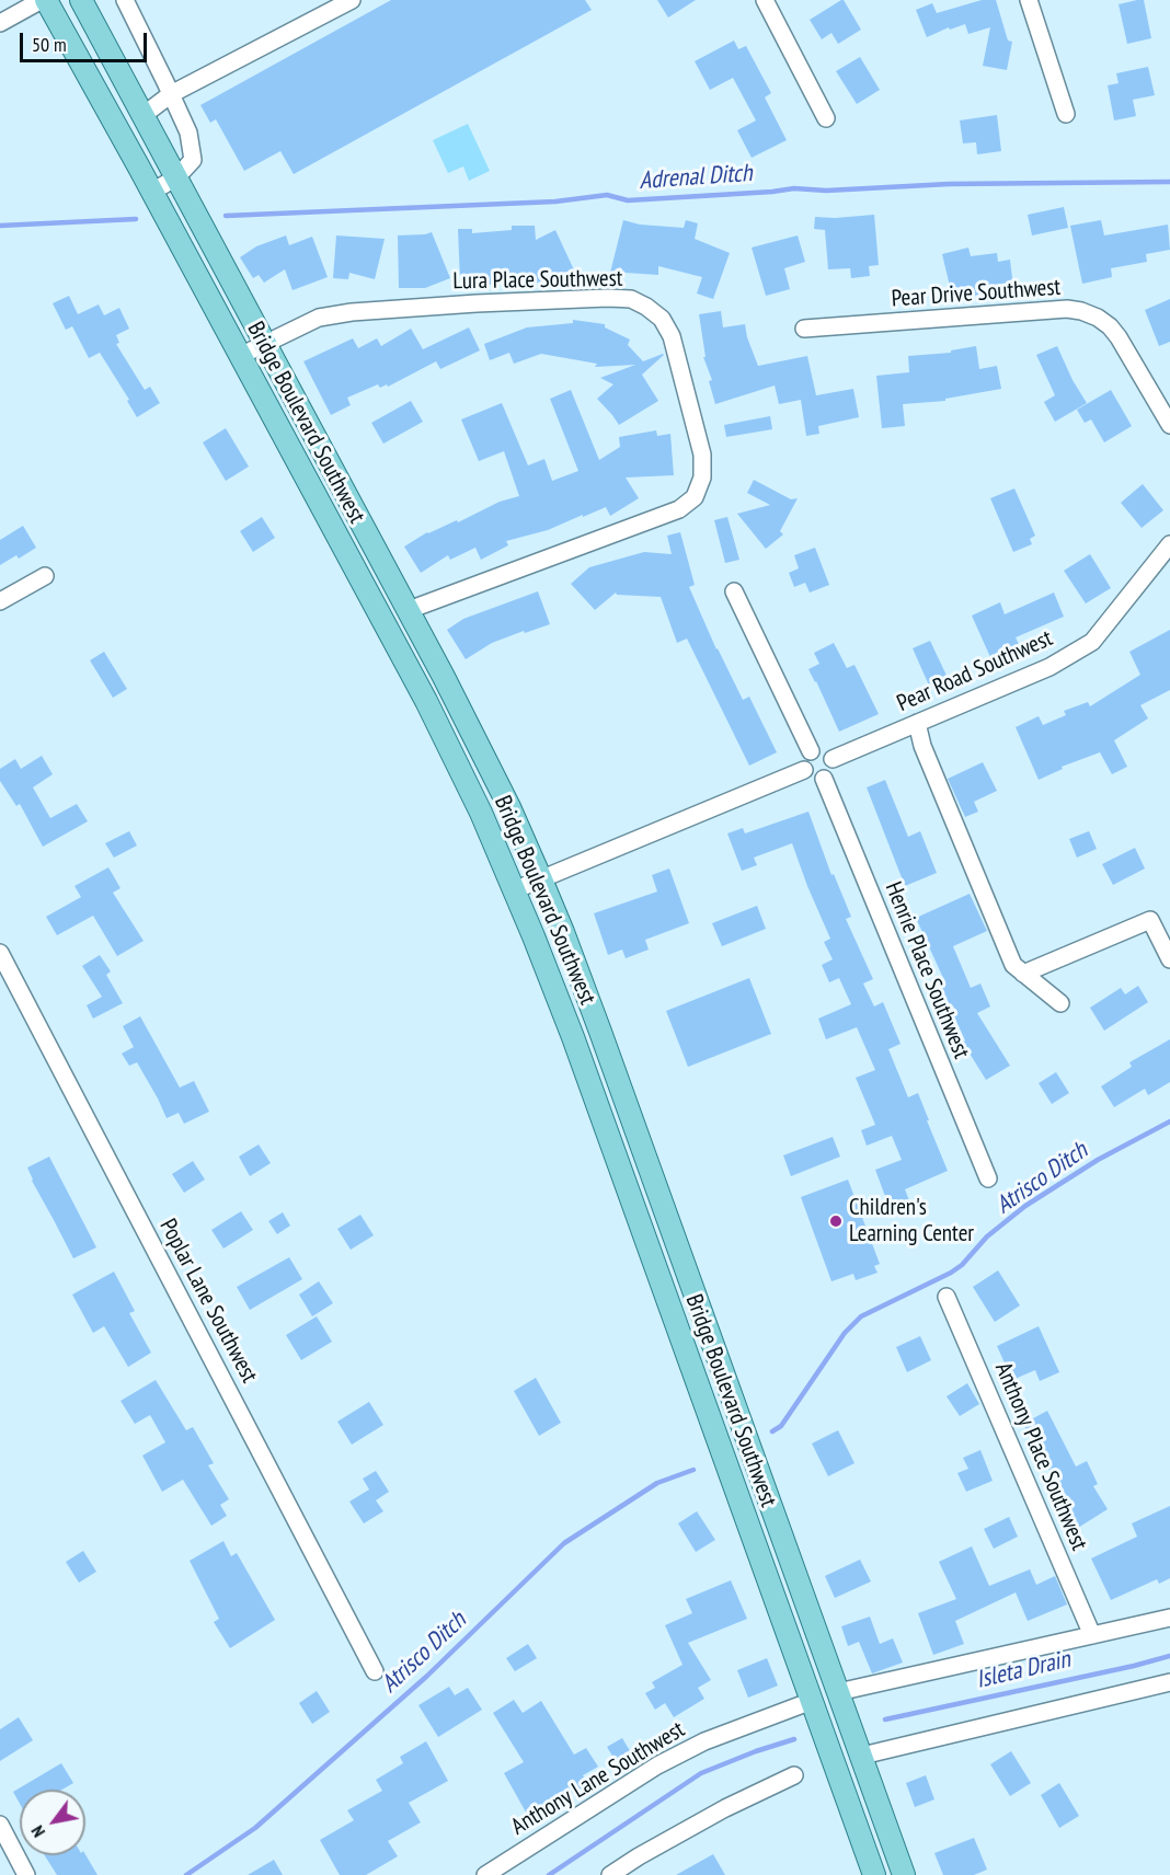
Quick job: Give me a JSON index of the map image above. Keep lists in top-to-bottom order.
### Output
{
  "streets": {
    "main road": ["Bridge Boulevard Southwest"],
    "street": [
      "Lura Place Southwest",
      "Pear Drive Southwest",
      "Pear Road Southwest",
      "Henrie Place Southwest",
      "Poplar Lane Southwest",
      "Anthony Place Southwest",
      "Anthony Lane Southwest"
    ]
  },
  "crossings": [
    ["Lura Place Southwest", "Bridge Boulevard Southwest"],
    ["Bridge Boulevard Southwest", "Anthony Lane Southwest"],
    ["Pear Road Southwest", "Henrie Place Southwest"]
  ],
  "water": ["Adrenal Ditch", "Atrisco Ditch", "Isleta Drain"],
  "places": ["Children's Learning Center"],
  "scale_bar": "50 m",
  "north": "bottom left"
}
